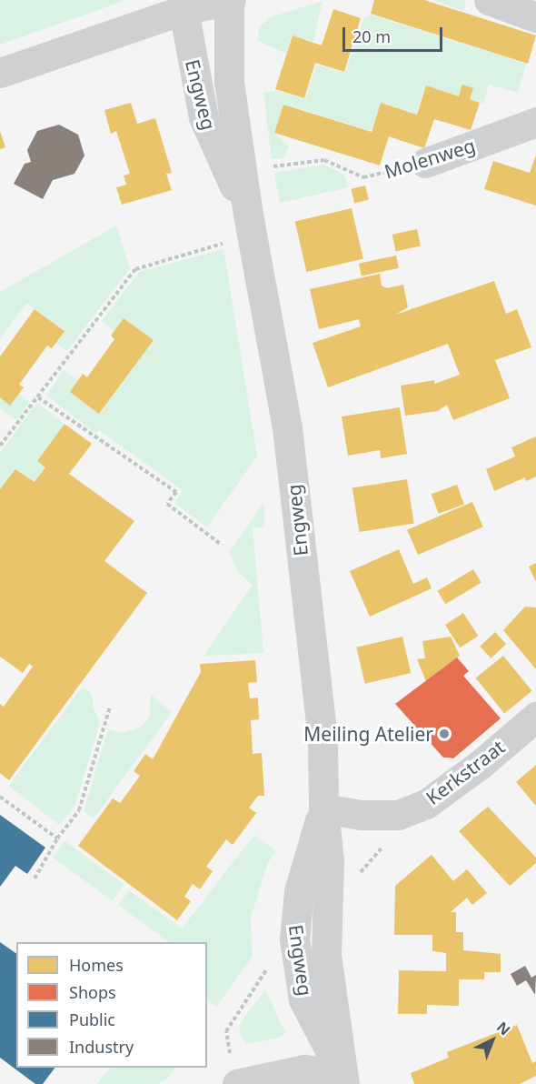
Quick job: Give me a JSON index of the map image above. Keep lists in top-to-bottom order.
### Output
{
  "streets": {
    "street": ["Engweg", "Molenweg", "Kerkstraat"]
  },
  "crossings": [
    ["Engweg", "Kerkstraat"]
  ],
  "places": ["Meiling Atelier"],
  "legend": [
    "Homes",
    "Shops",
    "Public",
    "Industry"
  ],
  "scale_bar": "20 m",
  "north": "top right"
}
